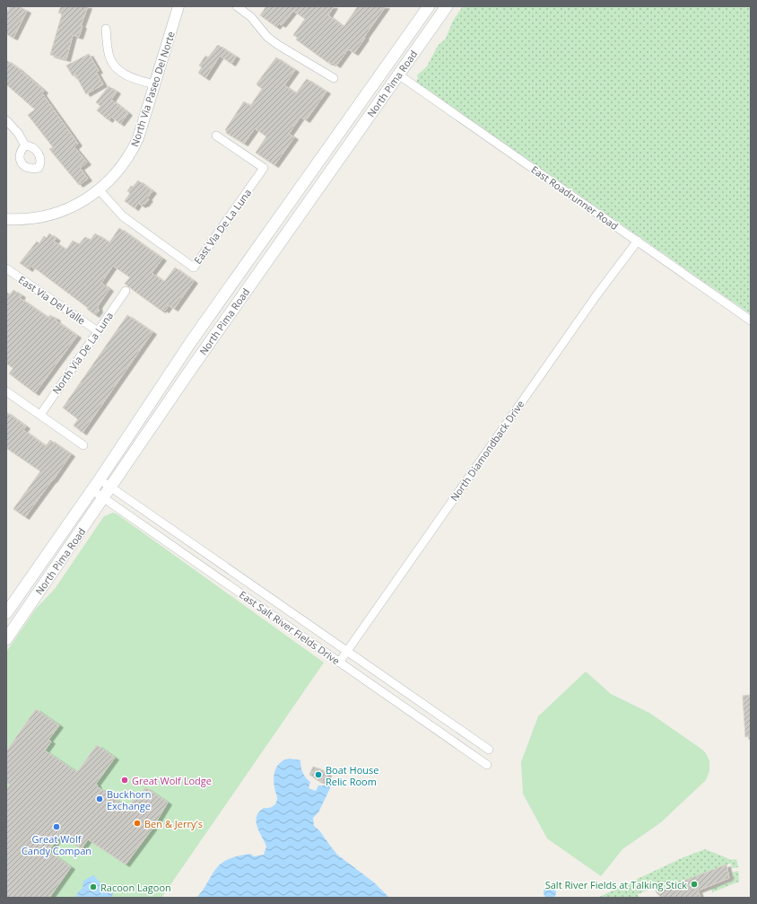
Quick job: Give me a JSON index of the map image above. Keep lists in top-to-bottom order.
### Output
{
  "streets": {
    "main road": ["North Pima Road"],
    "street": [
      "North Via Paseo Del Norte",
      "East Roadrunner Road",
      "East Via De La Luna",
      "East Via Del Valle",
      "North Via De La Luna",
      "North Diamondback Drive",
      "East Salt River Fields Drive"
    ]
  },
  "crossings": [
    ["North Pima Road", "East Roadrunner Road"],
    ["North Pima Road", "East Salt River Fields Drive"],
    ["North Via Paseo Del Norte", "East Via De La Luna"],
    ["East Roadrunner Road", "North Diamondback Drive"],
    ["East Via Del Valle", "North Via De La Luna"],
    ["North Diamondback Drive", "East Salt River Fields Drive"]
  ],
  "places": [
    "Boat House Relic Room",
    "Great Wolf Lodge",
    "Buckhorn Exchange",
    "Ben & Jerry's",
    "Great Wolf Candy Compan",
    "Salt River Fields at Talking Stick",
    "Racoon Lagoon"
  ]
}
